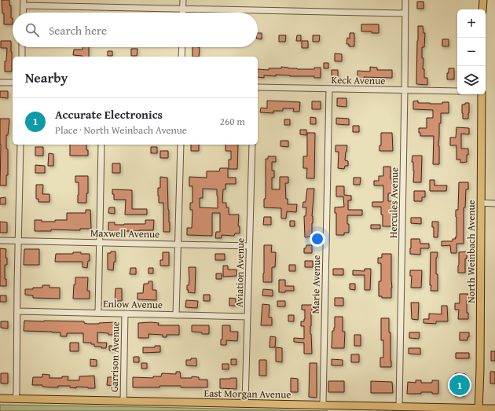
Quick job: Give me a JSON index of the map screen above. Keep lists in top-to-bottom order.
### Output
{
  "streets": {
    "main road": ["North Weinbach Avenue", "East Morgan Avenue"],
    "street": [
      "Keck Avenue",
      "Hercules Avenue",
      "Maxwell Avenue",
      "Aviation Avenue",
      "Marie Avenue",
      "Enlow Avenue",
      "Garrison Avenue"
    ]
  },
  "crossings": [
    ["Keck Avenue", "Hercules Avenue"],
    ["Keck Avenue", "Marie Avenue"],
    ["Hercules Avenue", "East Morgan Avenue"],
    ["Maxwell Avenue", "Aviation Avenue"],
    ["Maxwell Avenue", "Garrison Avenue"],
    ["North Weinbach Avenue", "East Morgan Avenue"],
    ["Aviation Avenue", "Enlow Avenue"],
    ["Aviation Avenue", "East Morgan Avenue"],
    ["Marie Avenue", "East Morgan Avenue"],
    ["Enlow Avenue", "Garrison Avenue"],
    ["Garrison Avenue", "East Morgan Avenue"]
  ],
  "page": {
    "map_buttons": ["+", "−"],
    "search": "Search here",
    "heading": "Nearby",
    "list": [
      {
        "mark": "1",
        "name": "Accurate Electronics",
        "note": "Place · North Weinbach Avenue",
        "value": "260 m"
      }
    ],
    "pins": "1"
  }
}
